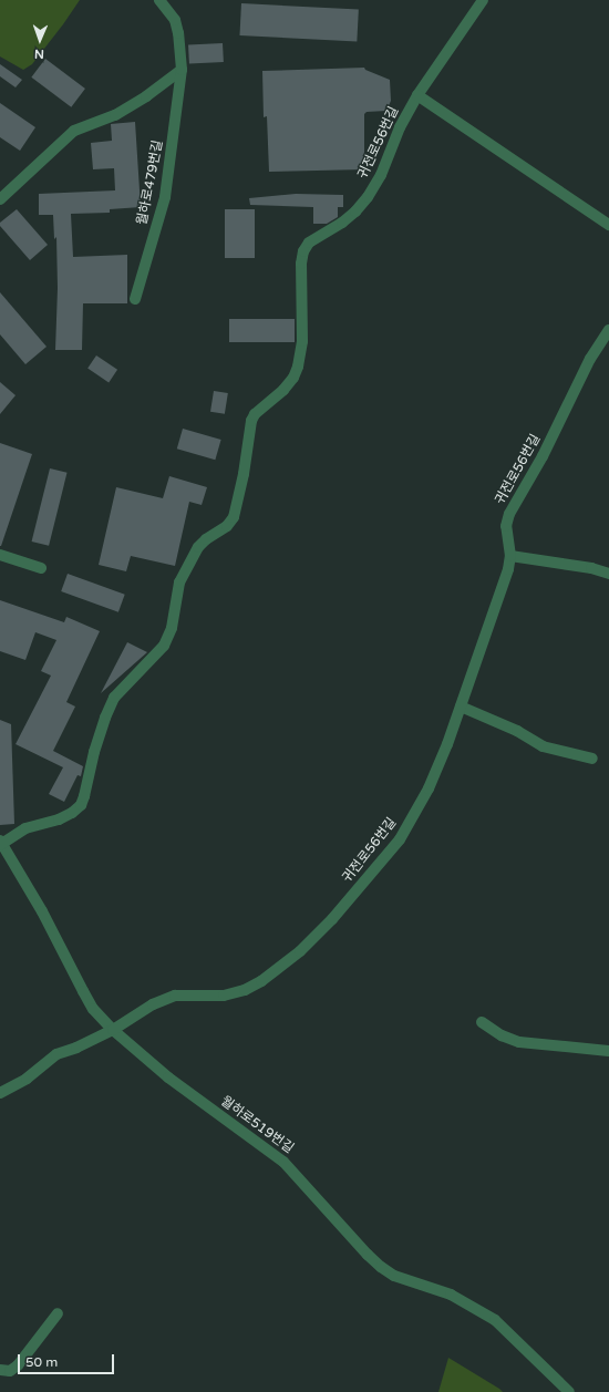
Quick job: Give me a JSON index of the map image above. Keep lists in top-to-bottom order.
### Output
{
  "streets": {
    "lane": ["귀전로56번길", "월하로479번길", "월하로519번길"]
  },
  "crossings": [
    ["귀전로56번길", "월하로519번길"]
  ],
  "scale_bar": "50 m",
  "north": "bottom"
}
